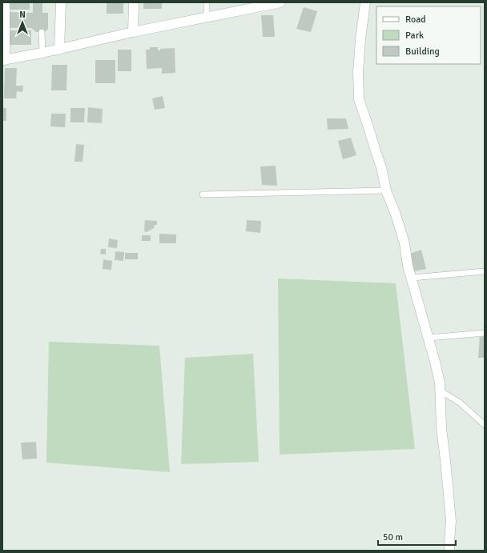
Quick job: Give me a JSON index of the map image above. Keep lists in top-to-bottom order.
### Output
{
  "legend": ["Road", "Park", "Building"],
  "scale_bar": "50 m",
  "north": "top"
}
